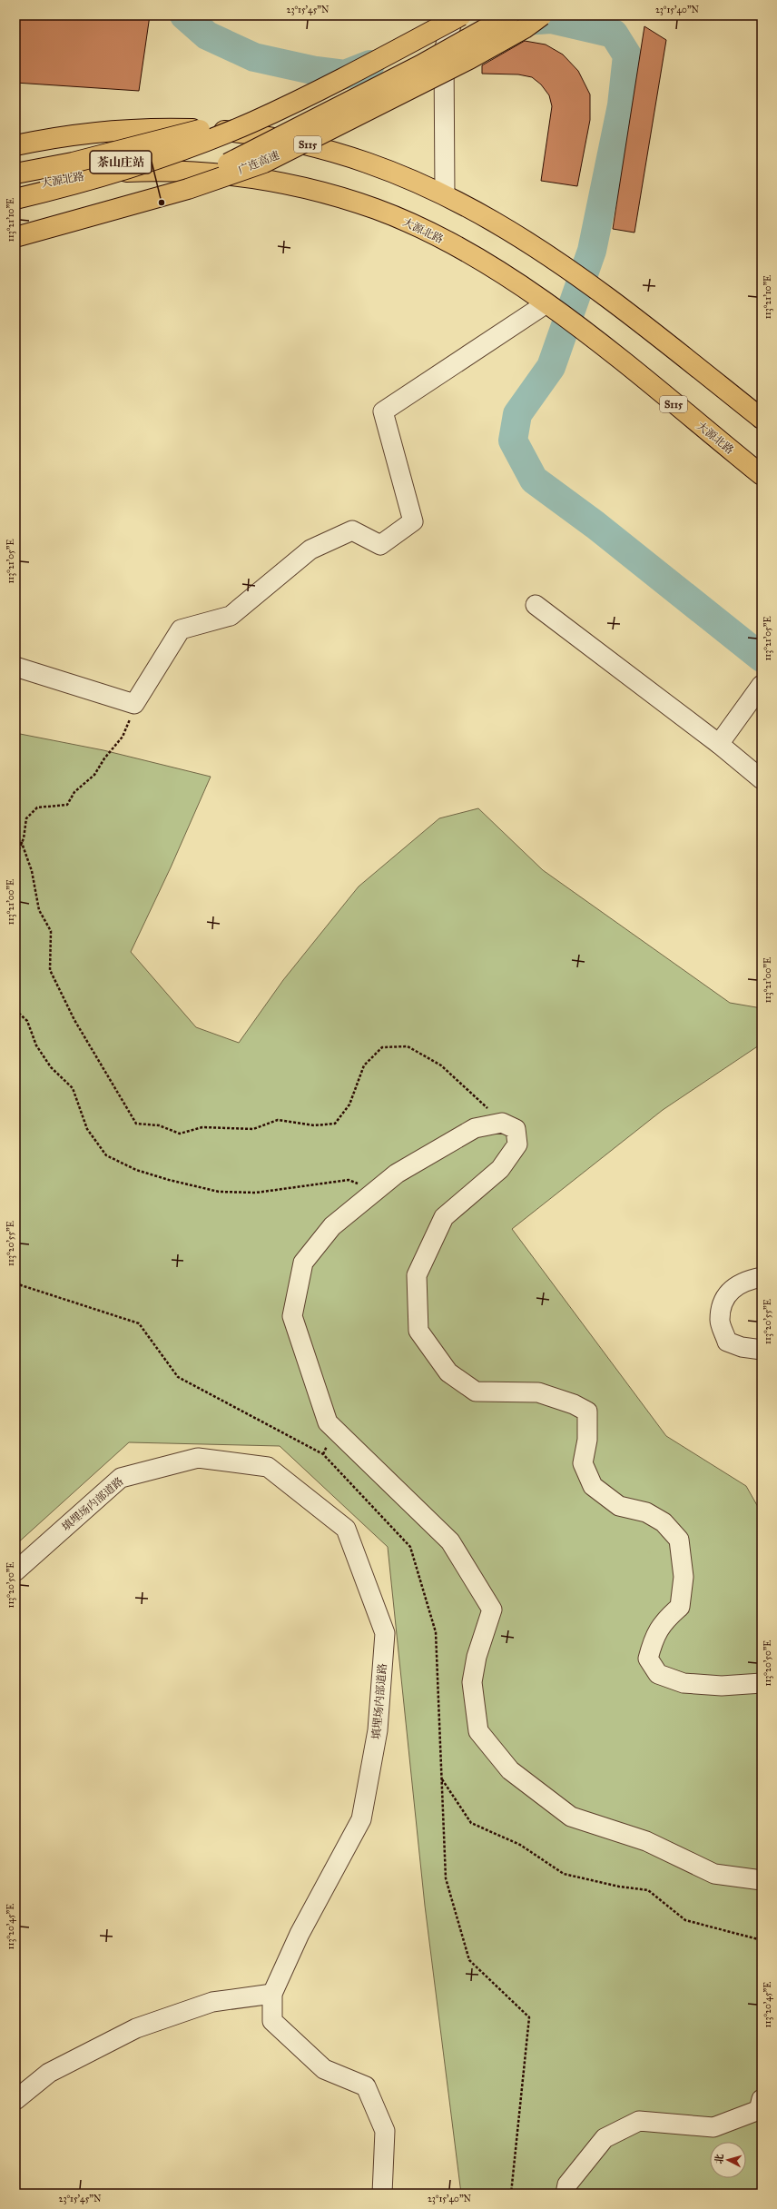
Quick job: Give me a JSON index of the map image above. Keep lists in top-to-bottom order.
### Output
{
  "streets": {
    "main road": ["S115", "广连高速", "大源北路"],
    "street": ["填埋场内部道路"]
  },
  "places": ["茶山庄站"],
  "north": "left",
  "coordinates": [
    "23°15'45\"N",
    "23°15'40\"N",
    "113°21'10\"E",
    "113°21'05\"E",
    "113°21'00\"E",
    "113°20'55\"E",
    "113°20'50\"E",
    "113°20'45\"E"
  ]
}
